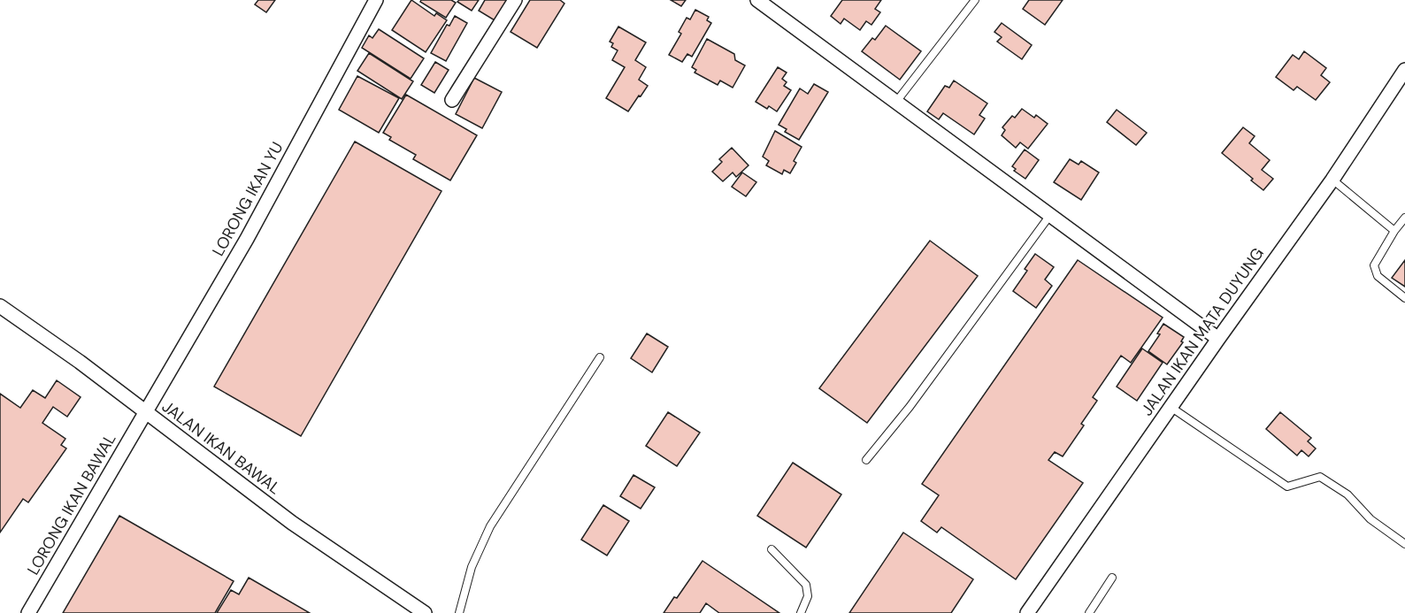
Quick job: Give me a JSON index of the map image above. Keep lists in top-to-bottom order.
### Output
{
  "streets": {
    "street": [
      "LORONG IKAN YU",
      "JALAN IKAN MATA DUYUNG",
      "JALAN IKAN BAWAL",
      "LORONG IKAN BAWAL"
    ]
  },
  "crossings": [
    ["LORONG IKAN YU", "JALAN IKAN BAWAL"],
    ["LORONG IKAN YU", "LORONG IKAN BAWAL"],
    ["JALAN IKAN BAWAL", "LORONG IKAN BAWAL"]
  ]
}
